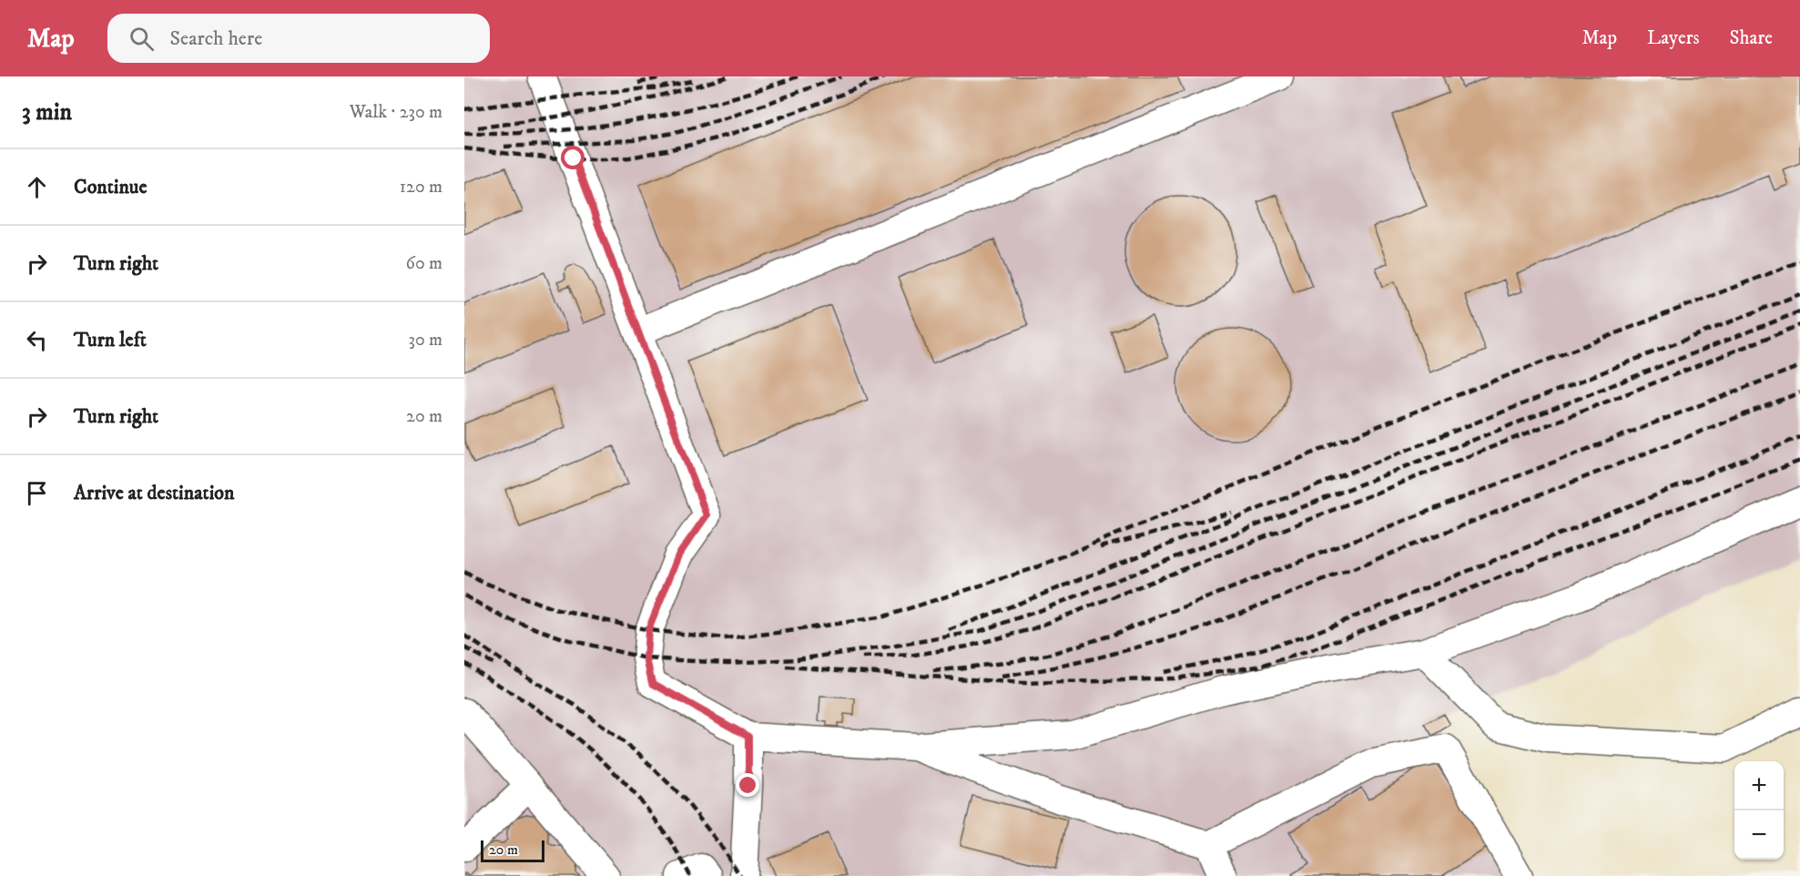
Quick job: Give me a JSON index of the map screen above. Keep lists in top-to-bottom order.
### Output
{
  "scale_bar": "20 m",
  "page": {
    "header": "Map",
    "search": "Search here",
    "nav": ["Map", "Layers", "Share"],
    "heading": ["3 min", "Walk · 230 m"],
    "list": [
      ["Continue", "120 m"],
      ["Turn right", "60 m"],
      ["Turn left", "30 m"],
      ["Turn right", "20 m"],
      "Arrive at destination"
    ],
    "map_buttons": ["+", "−"],
    "scale": "20 m"
  }
}
